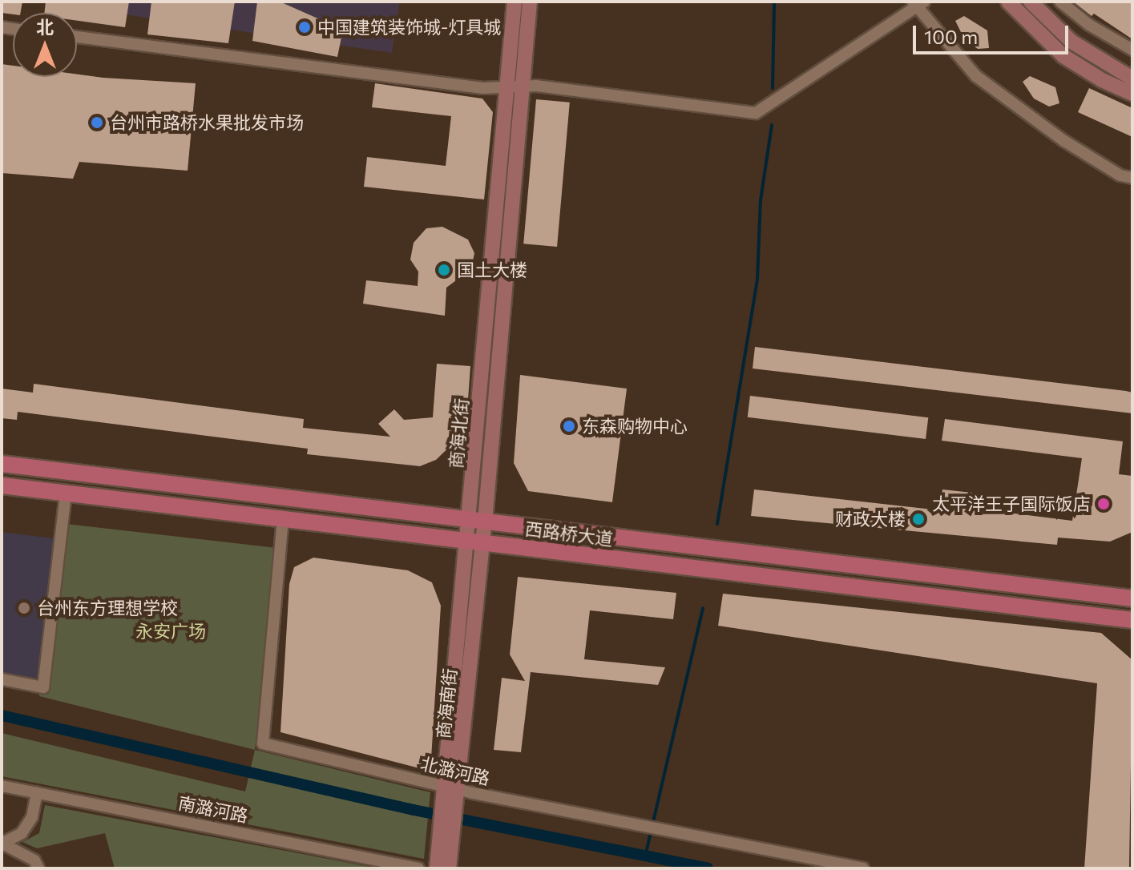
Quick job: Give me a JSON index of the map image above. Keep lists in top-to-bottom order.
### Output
{
  "streets": {
    "main road": ["商海北街", "西路桥大道"],
    "street": ["北潞河路", "南潞河路"]
  },
  "crossings": [
    ["商海北街", "西路桥大道"],
    ["商海北街", "北潞河路"],
    ["西路桥大道", "北潞河路"]
  ],
  "parks": ["永安广场"],
  "places": [
    "中国建筑装饰城-灯具城",
    "台州市路桥水果批发市场",
    "国土大楼",
    "东森购物中心",
    "太平洋王子国际饭店",
    "财政大楼",
    "台州东方理想学校"
  ],
  "scale_bar": "100 m",
  "north": "top"
}
